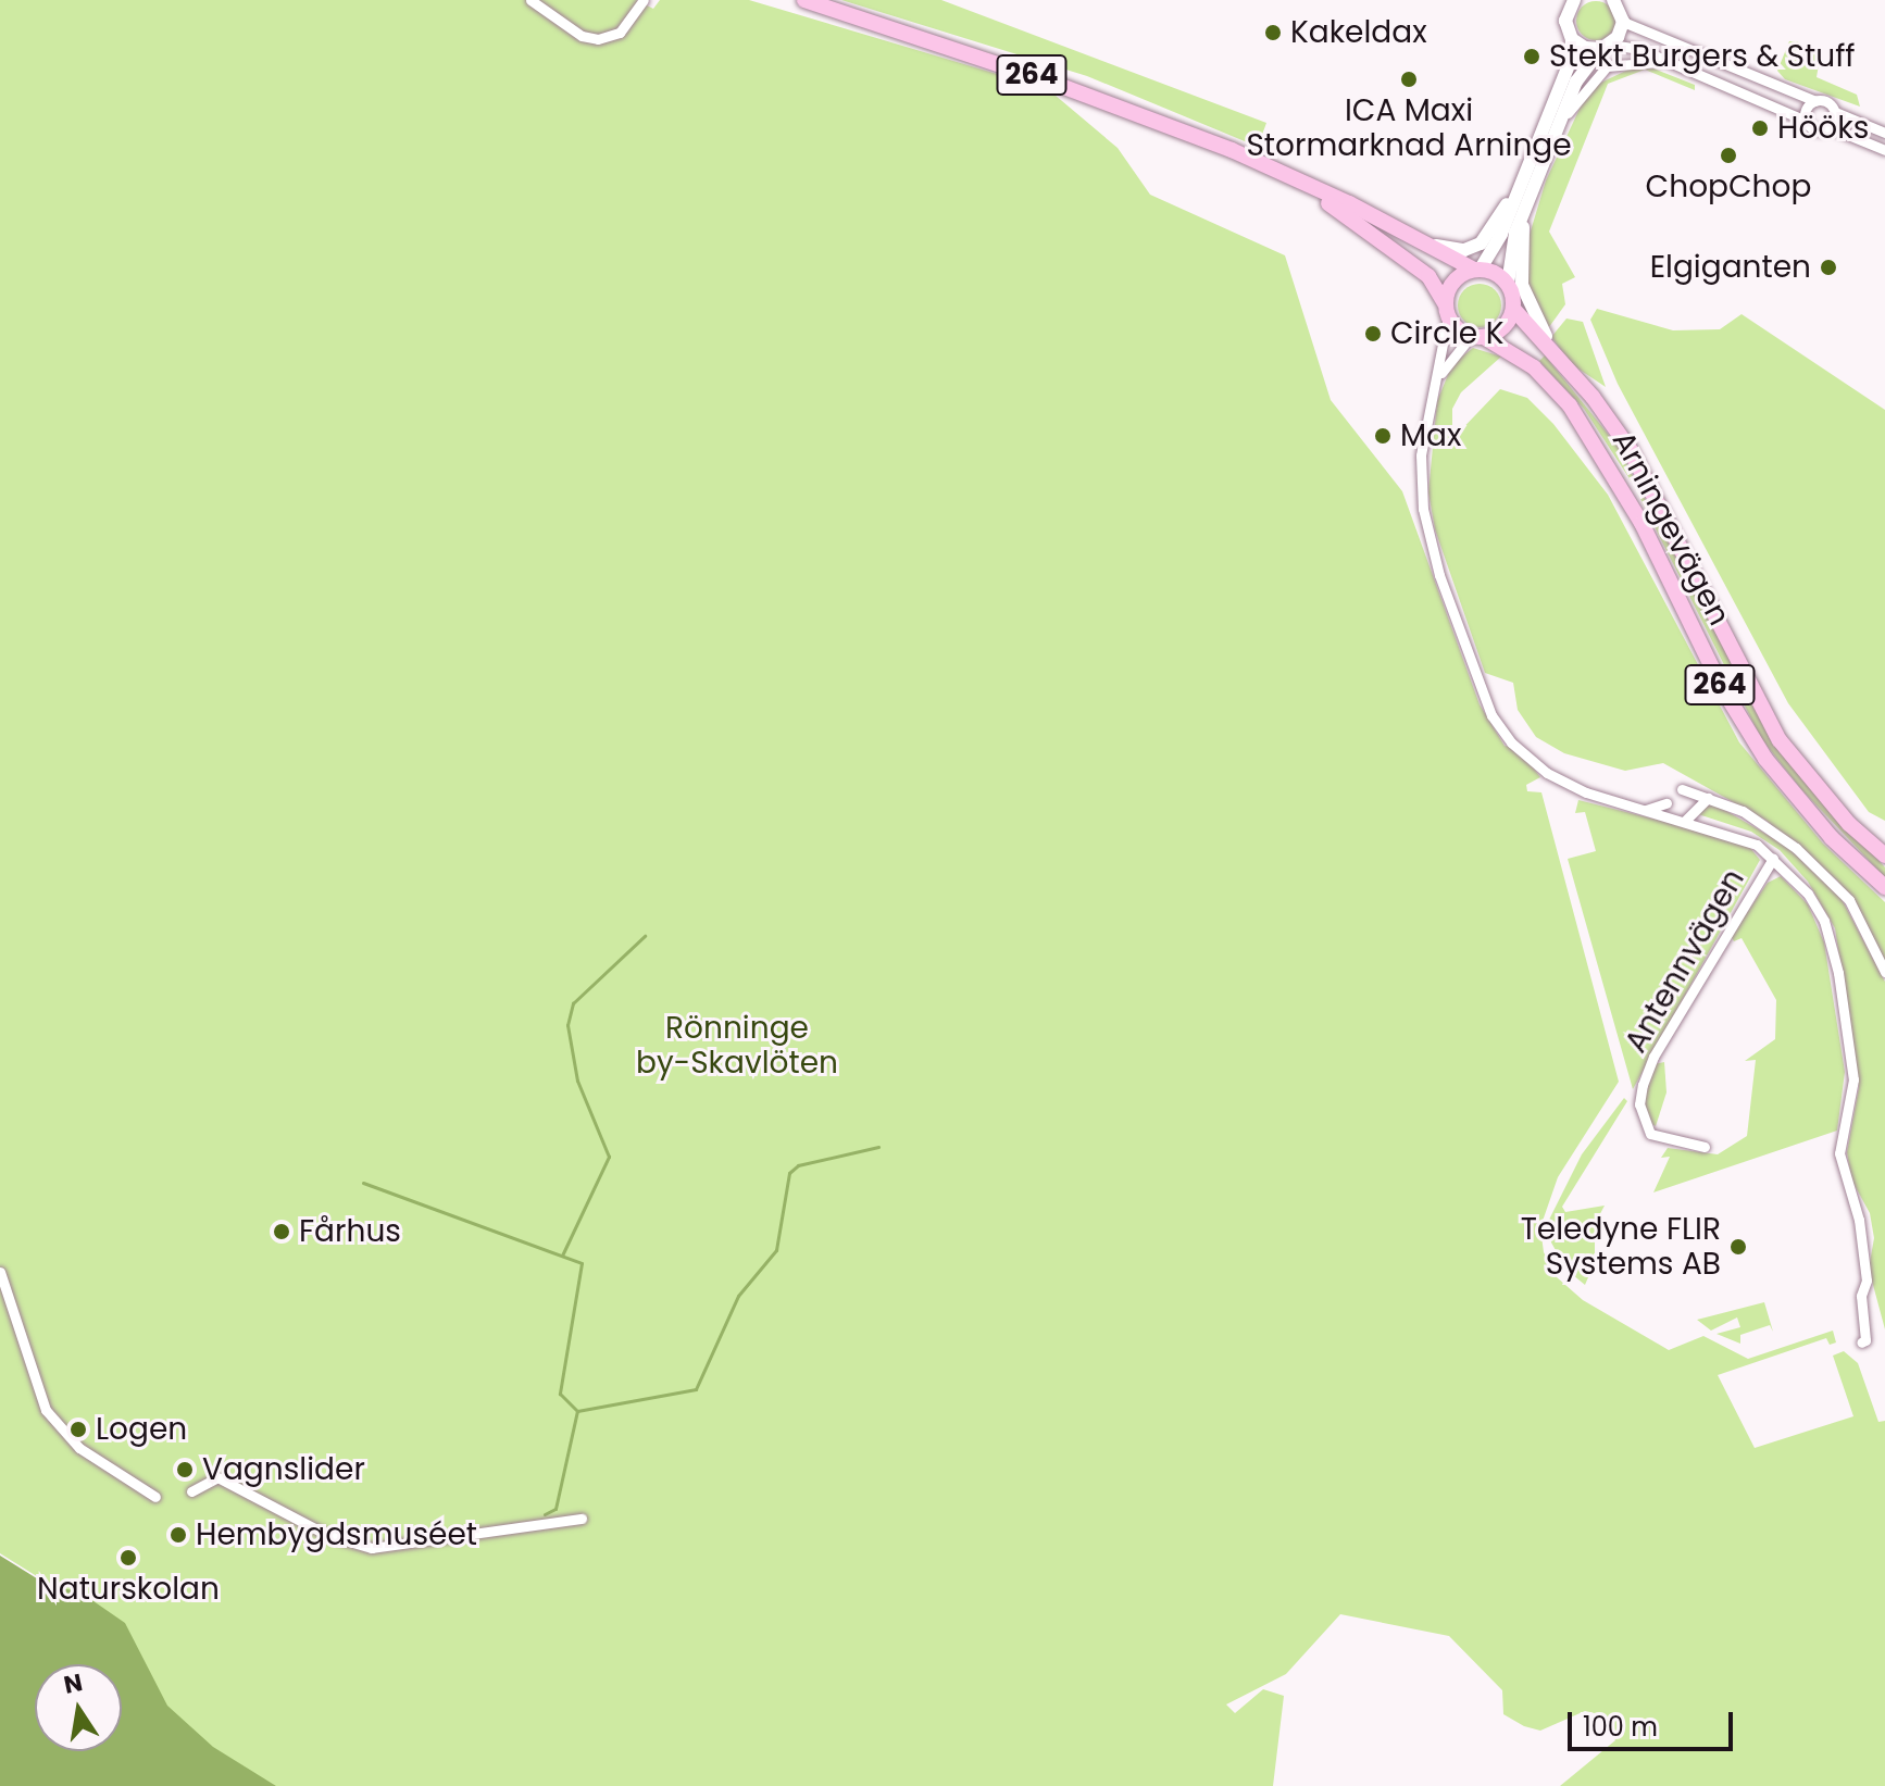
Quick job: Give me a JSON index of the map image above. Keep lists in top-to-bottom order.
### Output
{
  "streets": {
    "main road": ["264", "Arningevägen"],
    "street": ["Antennvägen"]
  },
  "crossings": [
    ["264", "Arningevägen"],
    ["264", "Antennvägen"],
    ["Arningevägen", "Antennvägen"]
  ],
  "parks": ["Rönninge by-Skavlöten"],
  "places": [
    "Kakeldax",
    "Stekt Burgers & Stuff",
    "ICA Maxi Stormarknad Arninge",
    "Hööks",
    "ChopChop",
    "Elgiganten",
    "Circle K",
    "Max",
    "Fårhus",
    "Teledyne FLIR Systems AB",
    "Logen",
    "Vagnslider",
    "Hembygdsmuséet",
    "Naturskolan"
  ],
  "scale_bar": "100 m",
  "north": "top"
}
